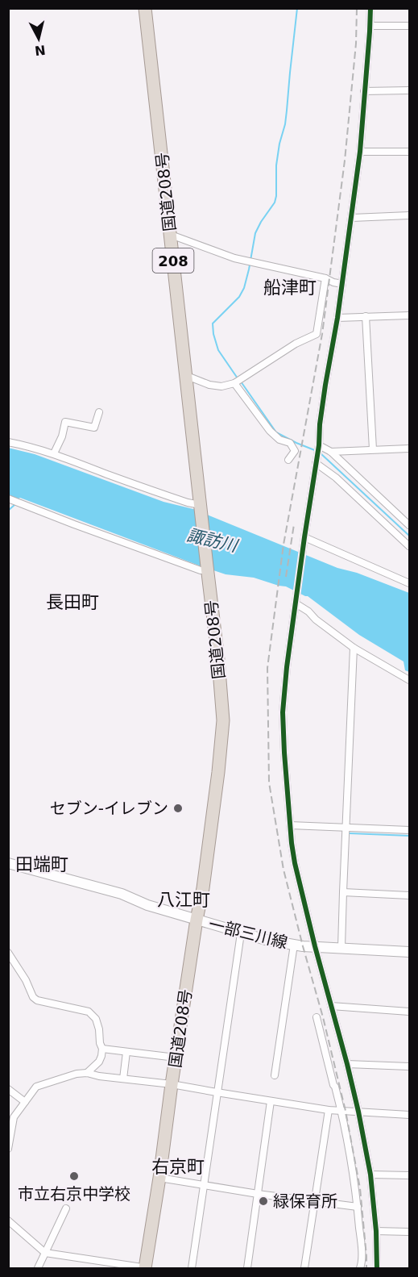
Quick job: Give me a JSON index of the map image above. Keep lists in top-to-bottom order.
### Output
{
  "streets": {
    "highway": ["国道208号", "208"],
    "main road": ["一部三川線"]
  },
  "crossings": [
    ["国道208号", "一部三川線"]
  ],
  "districts": [
    "船津町",
    "長田町",
    "田端町",
    "八江町",
    "右京町"
  ],
  "water": ["諏訪川"],
  "places": ["セブン-イレブン", "市立右京中学校", "緑保育所"],
  "north": "bottom"
}
